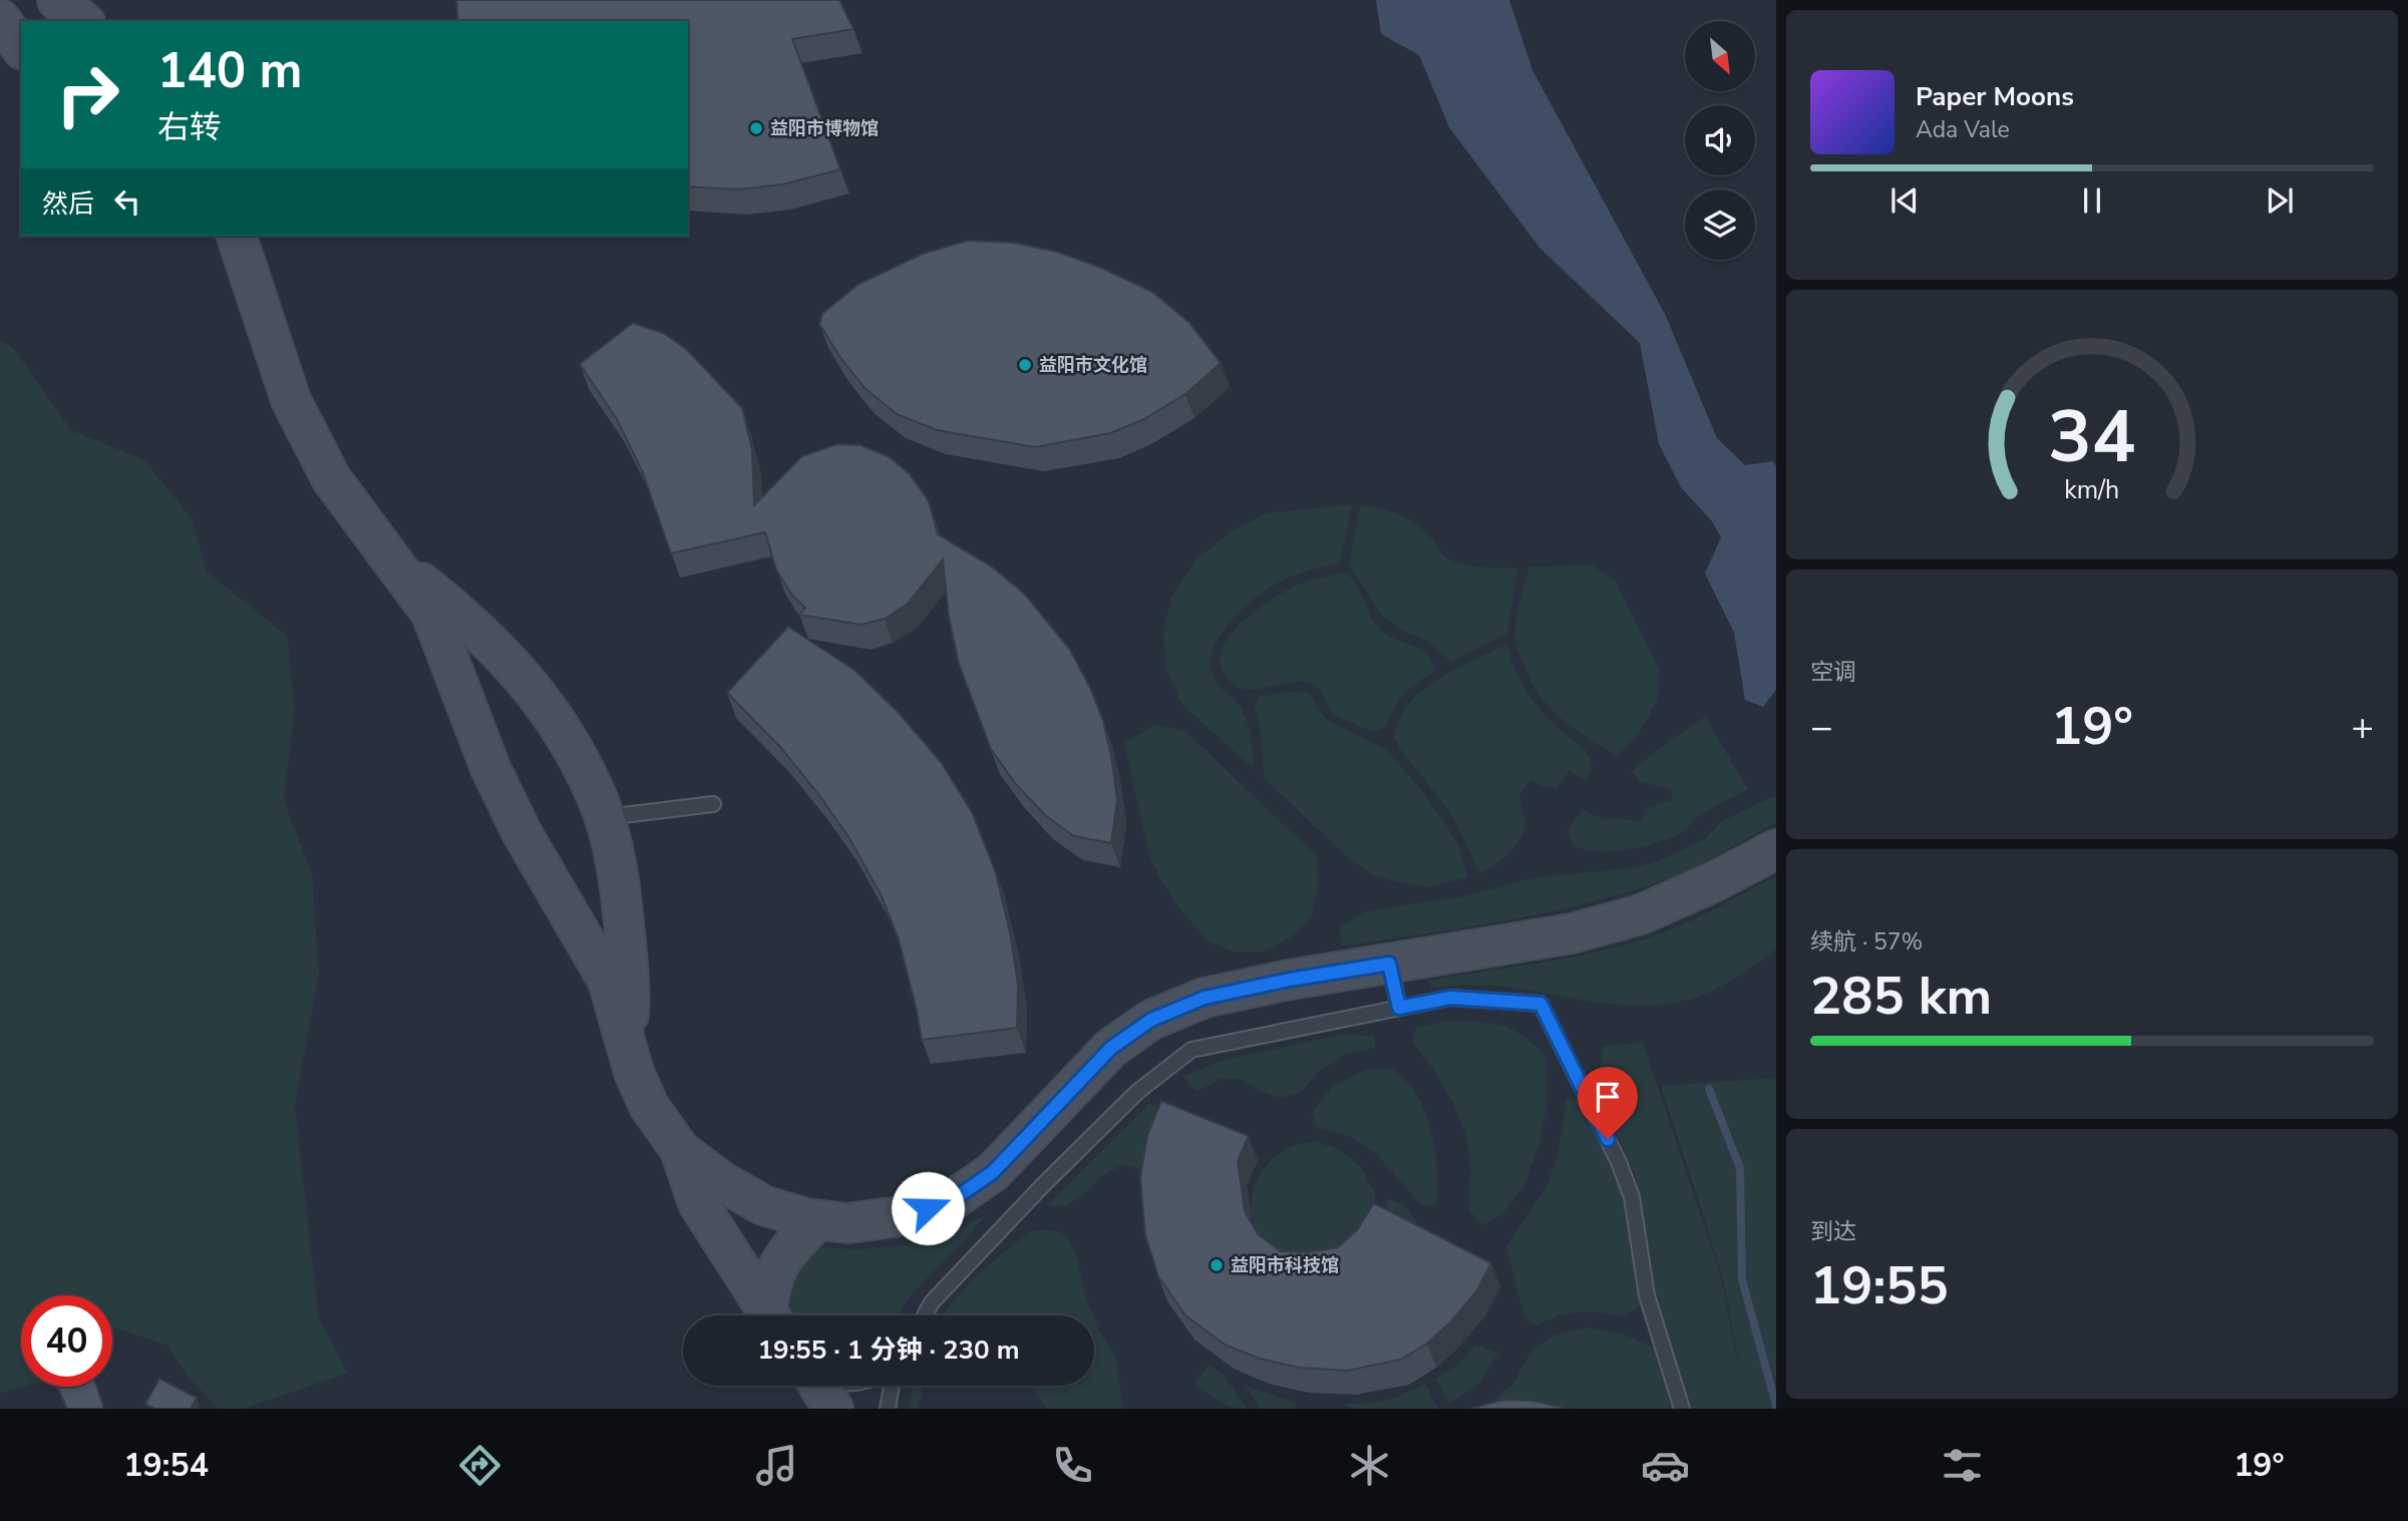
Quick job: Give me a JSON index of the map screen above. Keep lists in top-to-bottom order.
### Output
{
  "places": ["益阳市博物馆", "益阳市文化馆", "益阳市科技馆"],
  "north": "bottom right",
  "page": {
    "turn": ["140 m", "右转"],
    "song": ["Paper Moons", "Ada Vale"],
    "then": "然后",
    "tile": [
      "空调",
      ["续航 · 57%", "285 km"],
      ["到达", "19:55"]
    ],
    "heat": ["−", "19°", "+"],
    "limit": "40",
    "trip": "19:55 · 1 分钟 · 230 m",
    "tabs": ["19:54", "19°"],
    "gauge": ["34", "km/h"]
  }
}
